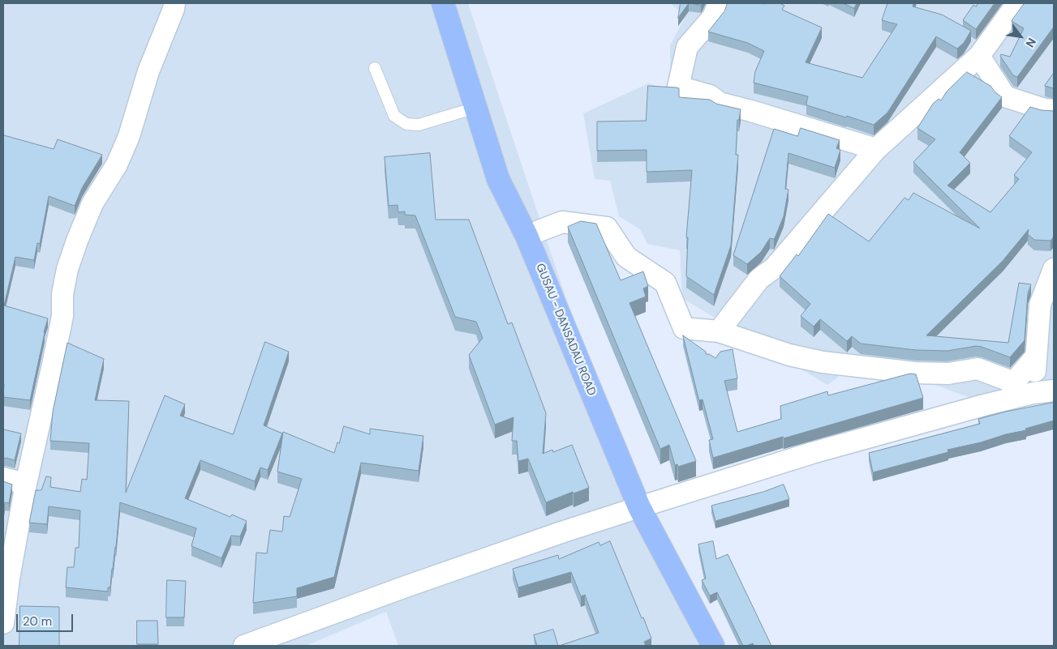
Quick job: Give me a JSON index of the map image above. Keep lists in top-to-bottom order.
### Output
{
  "streets": {
    "main road": ["GUSAU - DANSADAU ROAD"]
  },
  "scale_bar": "20 m",
  "north": "bottom right"
}
